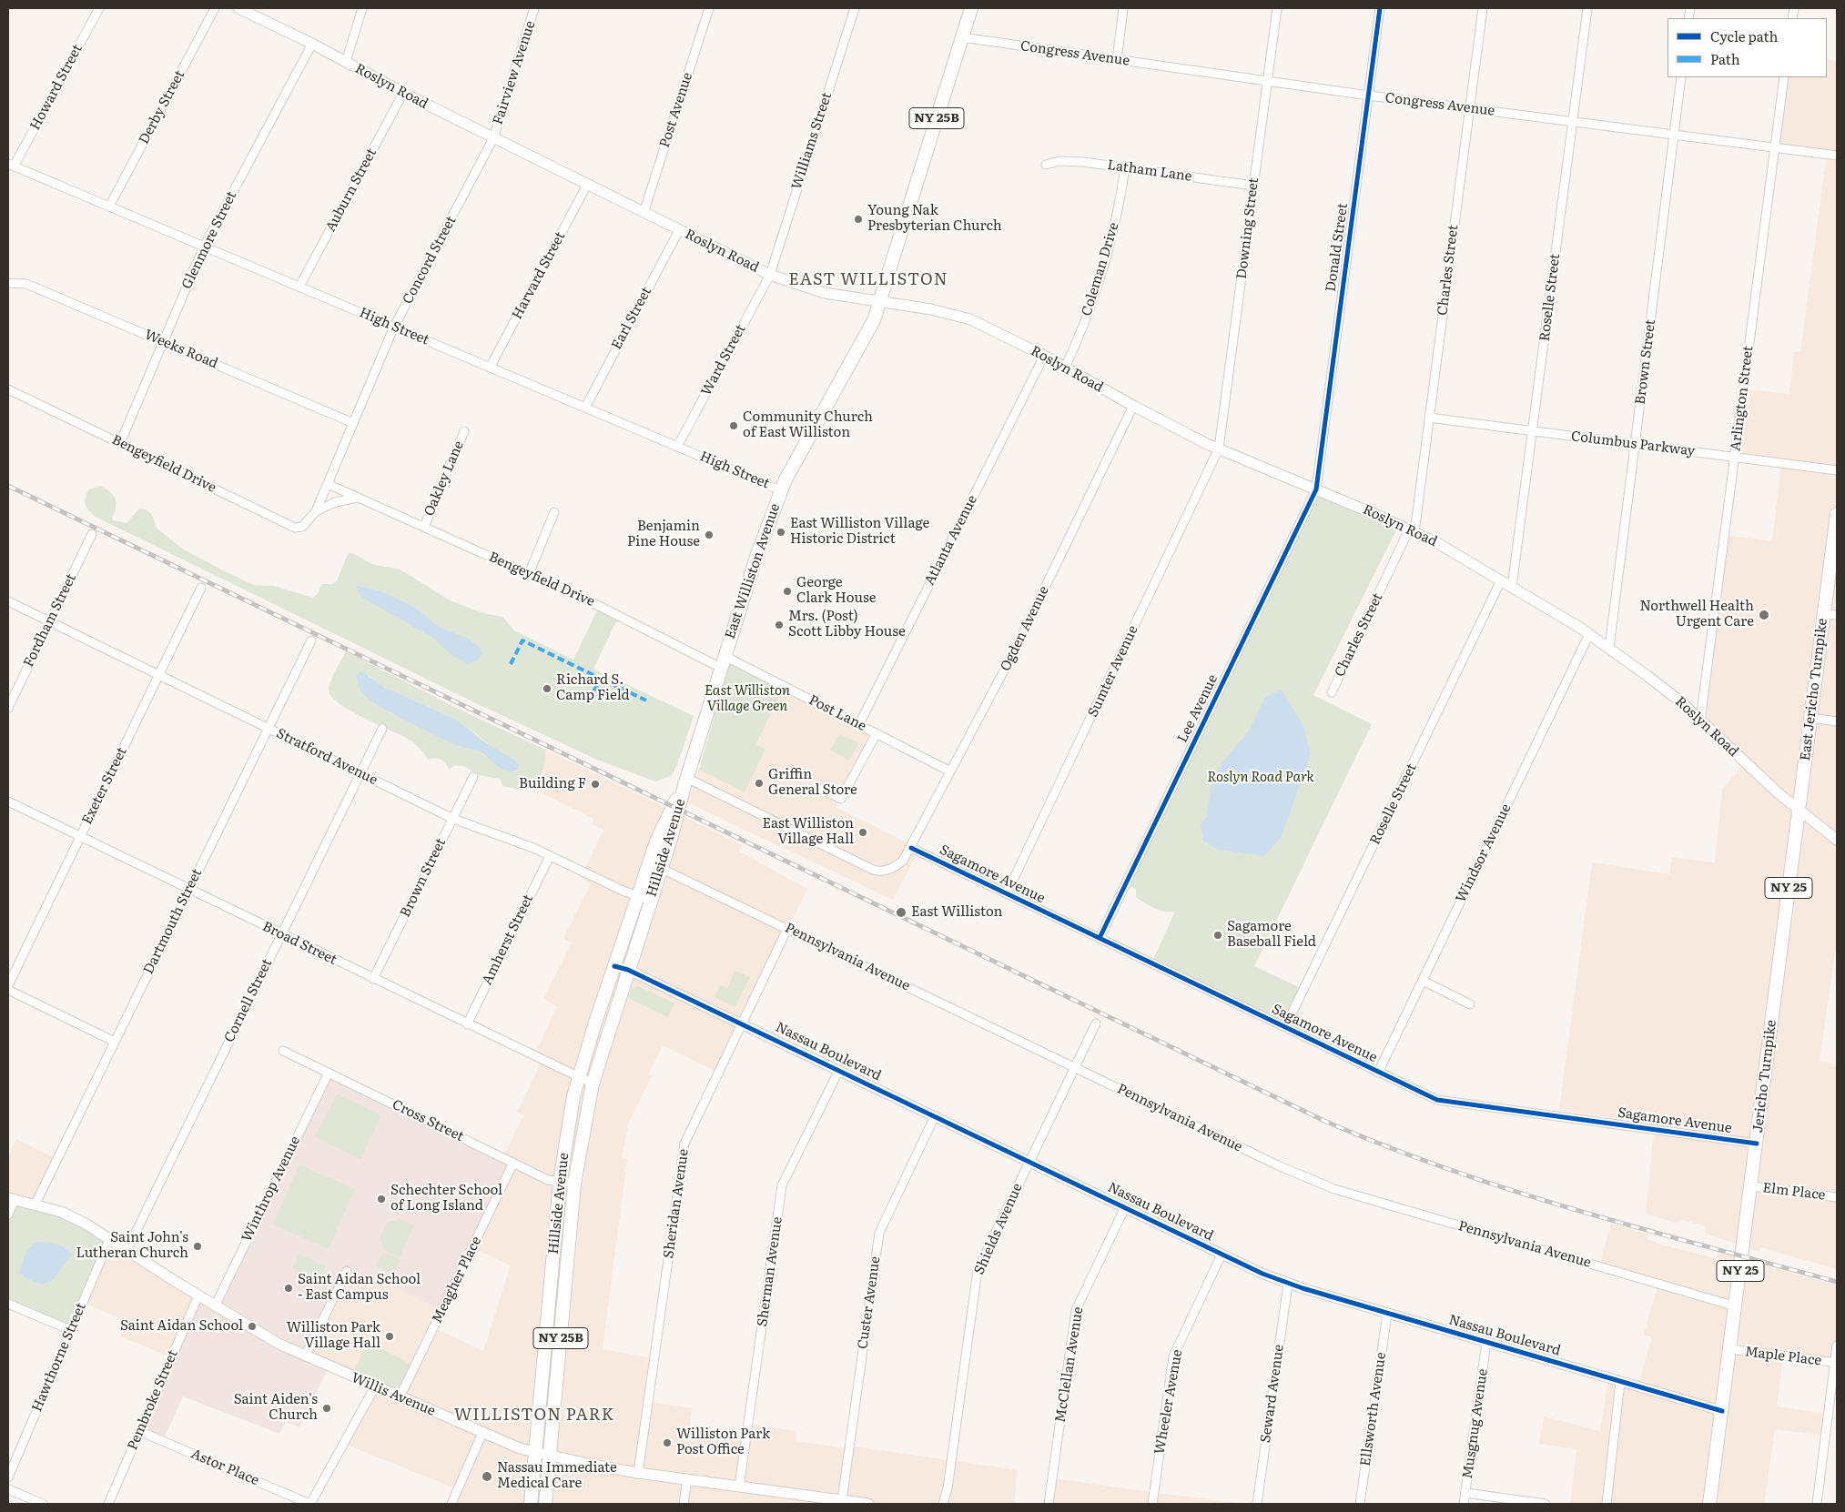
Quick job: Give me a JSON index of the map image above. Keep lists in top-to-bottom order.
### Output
{
  "streets": {
    "main road": [
      "Roslyn Road",
      "NY 25B",
      "East Williston Avenue",
      "East Jericho Turnpike",
      "Hillside Avenue",
      "NY 25",
      "Jericho Turnpike",
      "Willis Avenue"
    ],
    "street": [
      "Congress Avenue",
      "Fairview Avenue",
      "Howard Street",
      "Derby Street",
      "Post Avenue",
      "Williams Street",
      "Latham Lane",
      "Auburn Street",
      "Downing Street",
      "Glenmore Street",
      "Donald Street",
      "Concord Street",
      "Coleman Drive",
      "Charles Street",
      "Harvard Street",
      "Roselle Street",
      "Earl Street",
      "High Street",
      "Weeks Road",
      "Ward Street",
      "Brown Street",
      "Arlington Street",
      "Columbus Parkway",
      "Bengeyfield Drive",
      "Oakley Lane",
      "Atlanta Avenue",
      "Fordham Street",
      "Ogden Avenue",
      "Sumter Avenue",
      "Lee Avenue",
      "Post Lane",
      "Stratford Avenue",
      "Exeter Street",
      "Windsor Avenue",
      "Sagamore Avenue",
      "Dartmouth Street",
      "Amherst Street",
      "Broad Street",
      "Pennsylvania Avenue",
      "Cornell Street",
      "Nassau Boulevard",
      "Cross Street",
      "Winthrop Avenue",
      "Elm Place",
      "Sheridan Avenue",
      "Shields Avenue",
      "Sherman Avenue",
      "Meagher Place",
      "Custer Avenue",
      "Maple Place",
      "Hawthorne Street",
      "McClellan Avenue",
      "Seward Avenue",
      "Pembroke Street",
      "Wheeler Avenue",
      "Ellsworth Avenue",
      "Musgnug Avenue",
      "Astor Place"
    ]
  },
  "crossings": [
    ["Congress Avenue", "Downing Street"],
    ["Congress Avenue", "Donald Street"],
    ["Congress Avenue", "Charles Street"],
    ["Congress Avenue", "Roselle Street"],
    ["Congress Avenue", "Brown Street"],
    ["Congress Avenue", "Arlington Street"],
    ["Congress Avenue", "East Williston Avenue"],
    ["Fairview Avenue", "Roslyn Road"],
    ["Fairview Avenue", "Concord Street"],
    ["Roslyn Road", "Post Avenue"],
    ["Roslyn Road", "Williams Street"],
    ["Roslyn Road", "Auburn Street"],
    ["Roslyn Road", "Downing Street"],
    ["Roslyn Road", "Glenmore Street"],
    ["Roslyn Road", "Donald Street"],
    ["Roslyn Road", "Concord Street"],
    ["Roslyn Road", "Coleman Drive"],
    ["Roslyn Road", "Charles Street"],
    ["Roslyn Road", "Harvard Street"],
    ["Roslyn Road", "Roselle Street"],
    ["Roslyn Road", "Earl Street"],
    ["Roslyn Road", "Ward Street"],
    ["Roslyn Road", "Brown Street"],
    ["Roslyn Road", "Arlington Street"],
    ["Roslyn Road", "Atlanta Avenue"],
    ["Roslyn Road", "East Williston Avenue"],
    ["Roslyn Road", "Ogden Avenue"],
    ["Roslyn Road", "Sumter Avenue"],
    ["Roslyn Road", "East Jericho Turnpike"],
    ["Roslyn Road", "Lee Avenue"],
    ["Roslyn Road", "Windsor Avenue"],
    ["Roslyn Road", "Jericho Turnpike"],
    ["Howard Street", "High Street"],
    ["Derby Street", "High Street"],
    ["Williams Street", "Ward Street"],
    ["Latham Lane", "Downing Street"],
    ["Latham Lane", "Coleman Drive"],
    ["Auburn Street", "High Street"],
    ["Downing Street", "Sumter Avenue"],
    ["Glenmore Street", "High Street"],
    ["Glenmore Street", "Weeks Road"],
    ["Glenmore Street", "Bengeyfield Drive"],
    ["Donald Street", "Lee Avenue"],
    ["Concord Street", "High Street"],
    ["Concord Street", "Weeks Road"],
    ["Concord Street", "Bengeyfield Drive"],
    ["Charles Street", "Columbus Parkway"],
    ["Harvard Street", "High Street"],
    ["Roselle Street", "Columbus Parkway"],
    ["Roselle Street", "Sagamore Avenue"],
    ["Earl Street", "High Street"],
    ["High Street", "Ward Street"],
    ["High Street", "East Williston Avenue"],
    ["Brown Street", "Columbus Parkway"],
    ["Brown Street", "Stratford Avenue"],
    ["Brown Street", "Broad Street"],
    ["Arlington Street", "Columbus Parkway"],
    ["Bengeyfield Drive", "Oakley Lane"],
    ["Bengeyfield Drive", "East Williston Avenue"],
    ["Bengeyfield Drive", "Post Lane"],
    ["Atlanta Avenue", "Post Lane"],
    ["East Williston Avenue", "Post Lane"],
    ["East Williston Avenue", "Hillside Avenue"],
    ["Fordham Street", "Stratford Avenue"],
    ["Ogden Avenue", "Post Lane"],
    ["Ogden Avenue", "Sagamore Avenue"],
    ["Sumter Avenue", "Sagamore Avenue"],
    ["East Jericho Turnpike", "Jericho Turnpike"],
    ["Lee Avenue", "Sagamore Avenue"],
    ["Stratford Avenue", "Exeter Street"],
    ["Stratford Avenue", "Hillside Avenue"],
    ["Stratford Avenue", "Dartmouth Street"],
    ["Stratford Avenue", "Amherst Street"],
    ["Stratford Avenue", "Cornell Street"],
    ["Exeter Street", "Broad Street"],
    ["Hillside Avenue", "Broad Street"],
    ["Hillside Avenue", "Pennsylvania Avenue"],
    ["Hillside Avenue", "Nassau Boulevard"],
    ["Hillside Avenue", "Cross Street"],
    ["Hillside Avenue", "Willis Avenue"],
    ["Windsor Avenue", "Sagamore Avenue"],
    ["Sagamore Avenue", "Jericho Turnpike"],
    ["Dartmouth Street", "Broad Street"],
    ["Dartmouth Street", "Willis Avenue"],
    ["Amherst Street", "Broad Street"],
    ["Broad Street", "Cornell Street"],
    ["Pennsylvania Avenue", "Jericho Turnpike"],
    ["Pennsylvania Avenue", "Sheridan Avenue"],
    ["Pennsylvania Avenue", "Shields Avenue"],
    ["Cornell Street", "Willis Avenue"],
    ["Nassau Boulevard", "Jericho Turnpike"],
    ["Nassau Boulevard", "Sheridan Avenue"],
    ["Nassau Boulevard", "Shields Avenue"],
    ["Nassau Boulevard", "Sherman Avenue"],
    ["Nassau Boulevard", "Custer Avenue"],
    ["Nassau Boulevard", "McClellan Avenue"],
    ["Nassau Boulevard", "Seward Avenue"],
    ["Nassau Boulevard", "Wheeler Avenue"],
    ["Nassau Boulevard", "Ellsworth Avenue"],
    ["Nassau Boulevard", "Musgnug Avenue"],
    ["Jericho Turnpike", "Elm Place"],
    ["Jericho Turnpike", "Maple Place"],
    ["Cross Street", "Winthrop Avenue"],
    ["Cross Street", "Meagher Place"],
    ["Winthrop Avenue", "Willis Avenue"],
    ["Sheridan Avenue", "Willis Avenue"],
    ["Sherman Avenue", "Willis Avenue"],
    ["Meagher Place", "Willis Avenue"],
    ["Custer Avenue", "Willis Avenue"],
    ["Hawthorne Street", "Willis Avenue"],
    ["Willis Avenue", "Pembroke Street"],
    ["Pembroke Street", "Astor Place"]
  ],
  "districts": ["EAST WILLISTON", "WILLISTON PARK"],
  "parks": ["East Williston Village Green", "Roslyn Road Park"],
  "places": [
    "Young Nak Presbyterian Church",
    "Community Church of East Williston",
    "East Williston Village Historic District",
    "Benjamin Pine House",
    "George Clark House",
    "Northwell Health Urgent Care",
    "Mrs. (Post) Scott Libby House",
    "Richard S. Camp Field",
    "Griffin General Store",
    "Building F",
    "East Williston Village Hall",
    "East Williston",
    "Sagamore Baseball Field",
    "Schechter School of Long Island",
    "Saint John's Lutheran Church",
    "Saint Aidan School - East Campus",
    "Saint Aidan School",
    "Williston Park Village Hall",
    "Saint Aiden's Church",
    "Williston Park Post Office",
    "Nassau Immediate Medical Care"
  ],
  "legend": ["Cycle path", "Path"]
}
